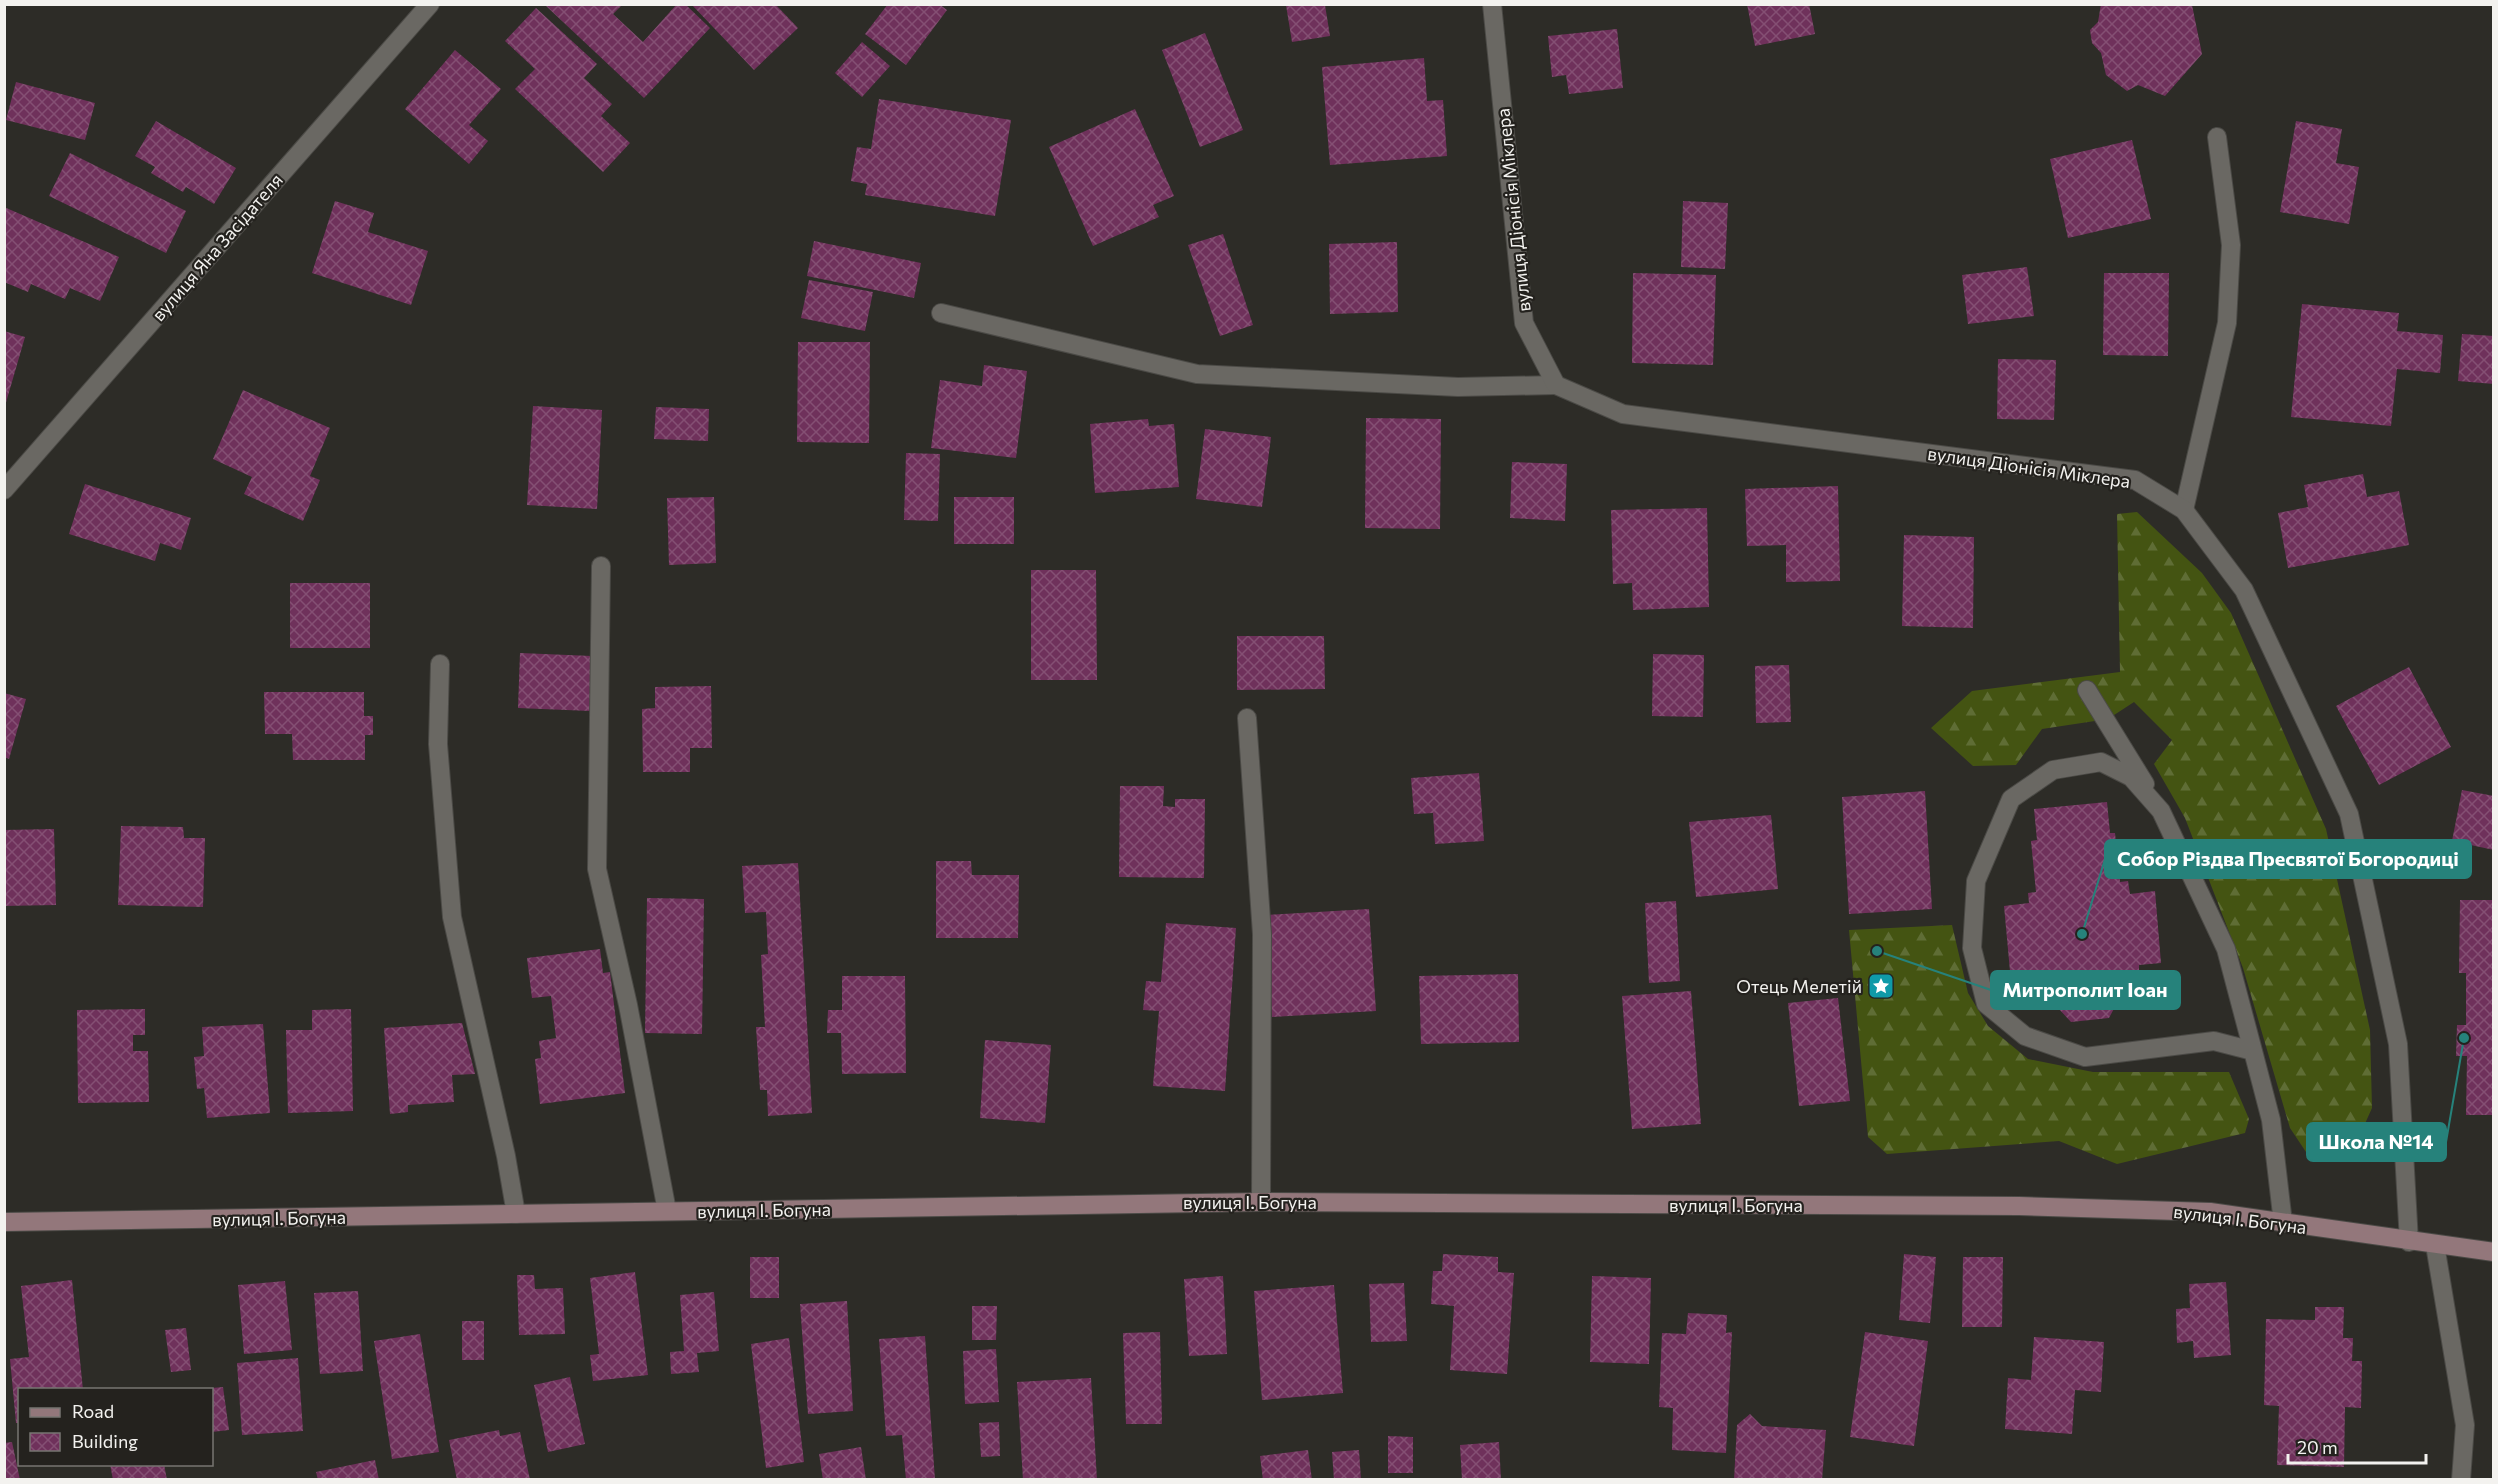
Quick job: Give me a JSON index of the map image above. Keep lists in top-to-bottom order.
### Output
{
  "streets": {
    "street": ["вулиця Діонісія Міклера", "вулиця Яна Засідателя", "вулиця І. Богуна"]
  },
  "crossings": [
    ["вулиця Діонісія Міклера", "вулиця І. Богуна"]
  ],
  "places": {
    "other": ["Собор Різдва Пресвятої Богородиці", "Митрополит Іоан", "Школа №14"],
    "place": ["Отець Мелетій"]
  },
  "legend": ["Road", "Building"],
  "scale_bar": "20 m"
}
